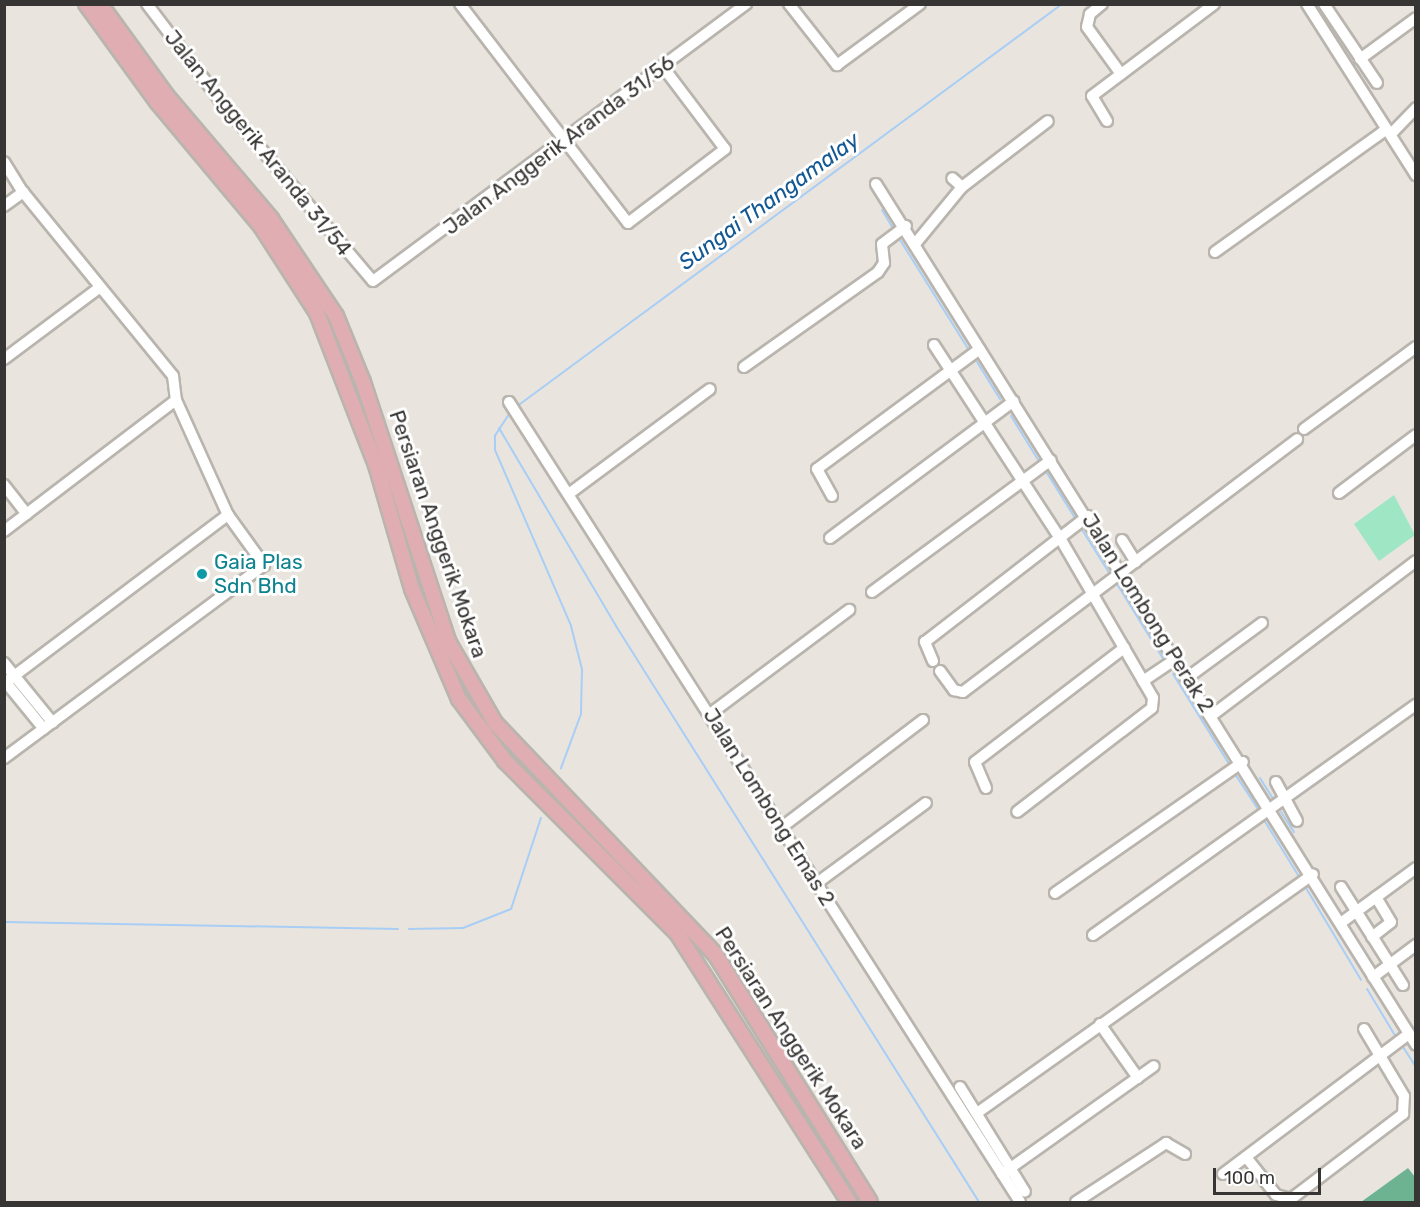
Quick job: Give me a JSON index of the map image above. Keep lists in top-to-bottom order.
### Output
{
  "streets": {
    "main road": ["Persiaran Anggerik Mokara"],
    "street": [
      "Jalan Anggerik Aranda 31/54",
      "Jalan Anggerik Aranda 31/56",
      "Jalan Lombong Perak 2",
      "Jalan Lombong Emas 2"
    ]
  },
  "crossings": [
    ["Jalan Anggerik Aranda 31/54", "Jalan Anggerik Aranda 31/56"]
  ],
  "water": ["Sungai Thangamalay"],
  "places": ["Gaia Plas Sdn Bhd"],
  "scale_bar": "100 m"
}
